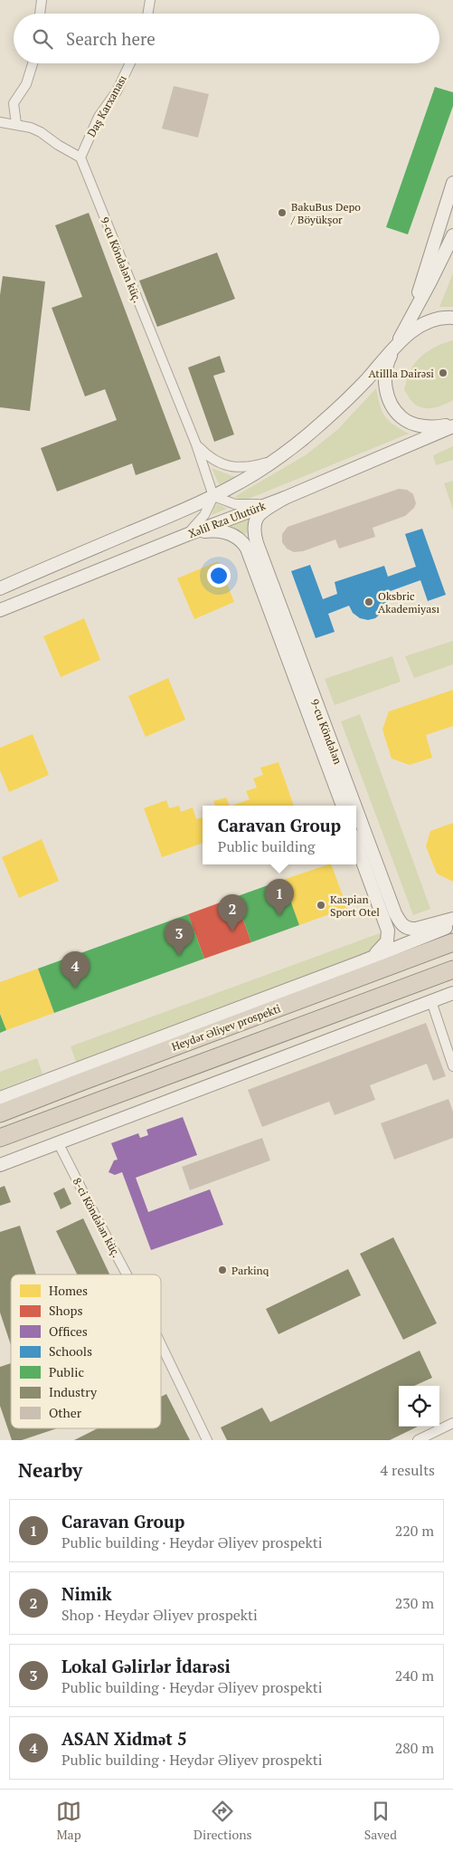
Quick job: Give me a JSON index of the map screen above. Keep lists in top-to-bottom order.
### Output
{
  "streets": {
    "highway": ["Heydər Əliyev prospekti"],
    "main road": ["Xəlil Rza Ulutürk", "9-cu Köndələn"],
    "street": ["Daş Karxanası", "9-cu Köndələn küç.", "8-ci Köndələn küç."]
  },
  "crossings": [
    ["Daş Karxanası", "9-cu Köndələn küç."],
    ["Xəlil Rza Ulutürk", "9-cu Köndələn"]
  ],
  "places": [
    "BakuBus Depo / Böyükşor",
    "Atillla Dairəsi",
    "Oksbric Akademiyası",
    "Kaspian Sport Otel",
    "Parkinq"
  ],
  "legend": [
    "Homes",
    "Shops",
    "Offices",
    "Schools",
    "Public",
    "Industry",
    "Other"
  ],
  "page": {
    "search": "Search here",
    "popup": ["Caravan Group", "Public building"],
    "pins": [
      "1",
      "2",
      "3",
      "4"
    ],
    "heading": ["Nearby", "4 results"],
    "list": [
      {
        "mark": "1",
        "name": "Caravan Group",
        "note": "Public building · Heydər Əliyev prospekti",
        "value": "220 m"
      },
      {
        "mark": "2",
        "name": "Nimik",
        "note": "Shop · Heydər Əliyev prospekti",
        "value": "230 m"
      },
      {
        "mark": "3",
        "name": "Lokal Gəlirlər İdarəsi",
        "note": "Public building · Heydər Əliyev prospekti",
        "value": "240 m"
      },
      {
        "mark": "4",
        "name": "ASAN Xidmət 5",
        "note": "Public building · Heydər Əliyev prospekti",
        "value": "280 m"
      }
    ],
    "nav": ["Map", "Directions", "Saved"]
  }
}
